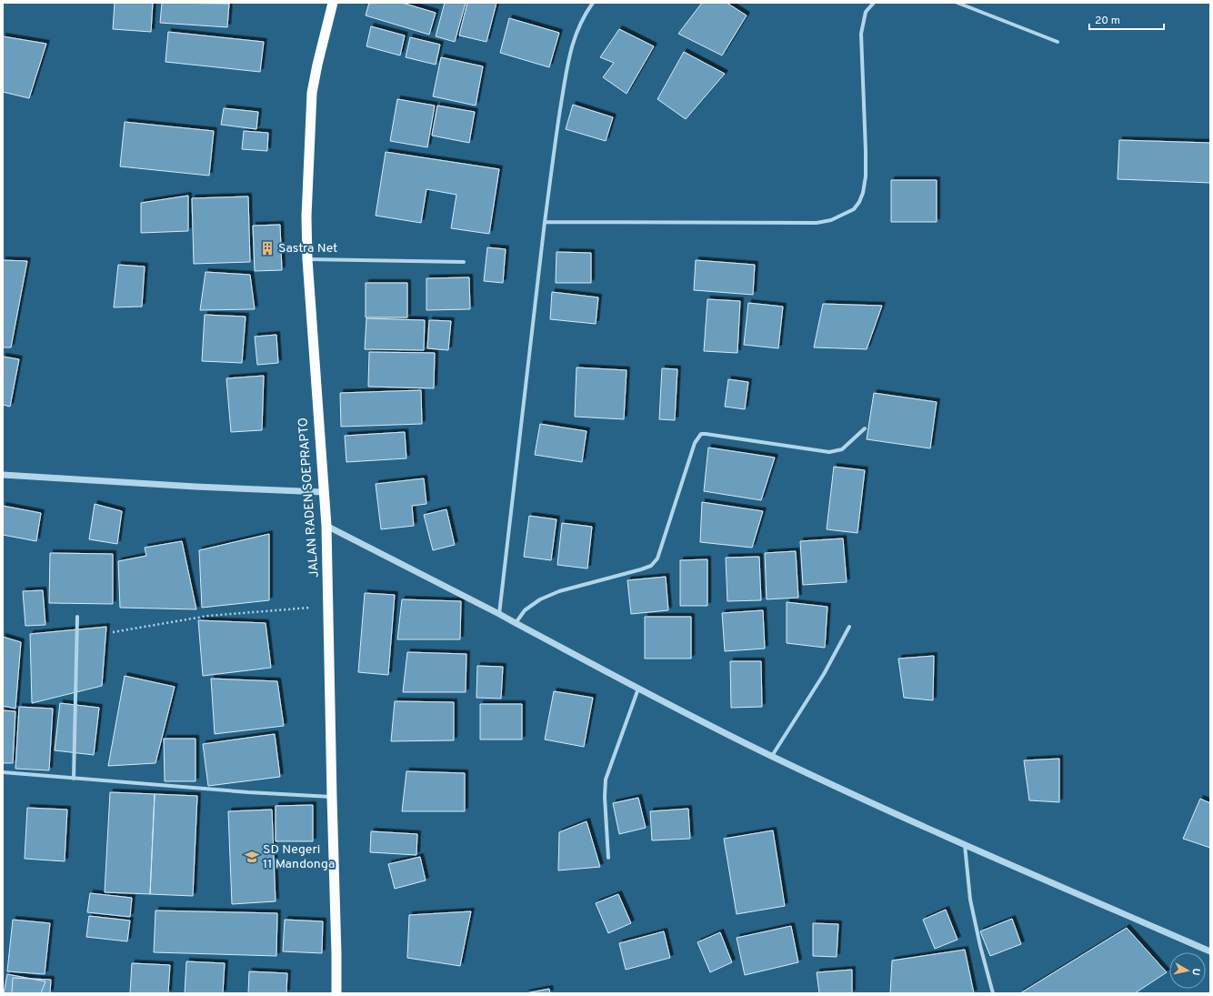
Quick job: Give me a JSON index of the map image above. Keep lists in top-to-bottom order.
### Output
{
  "streets": {
    "highway": ["JALAN RADEN SOEPRAPTO"]
  },
  "places": {
    "building": ["Sastra Net"],
    "school or university": ["SD Negeri 11 Mandonga"]
  },
  "scale_bar": "20 m",
  "north": "right"
}
